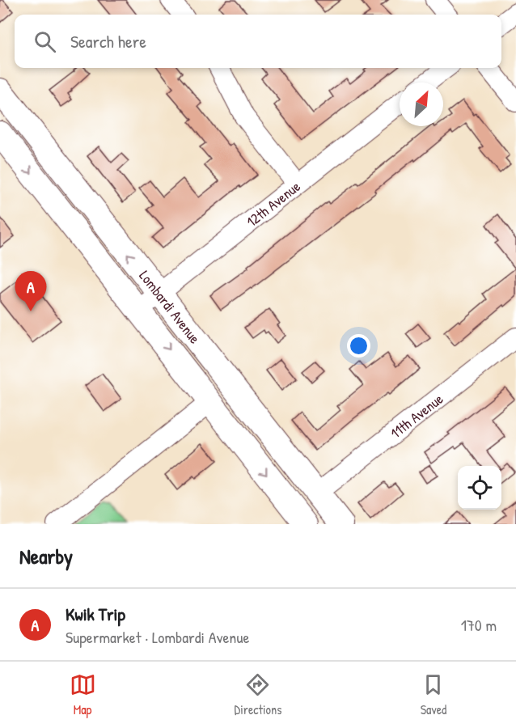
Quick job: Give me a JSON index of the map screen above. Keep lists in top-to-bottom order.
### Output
{
  "streets": {
    "main road": ["Lombardi Avenue"],
    "street": ["12th Avenue", "11th Avenue"]
  },
  "crossings": [
    ["12th Avenue", "Lombardi Avenue"],
    ["Lombardi Avenue", "11th Avenue"]
  ],
  "north": "top right",
  "page": {
    "search": "Search here",
    "pins": "A",
    "heading": "Nearby",
    "list": [
      {
        "mark": "A",
        "name": "Kwik Trip",
        "note": "Supermarket · Lombardi Avenue",
        "value": "170 m"
      }
    ],
    "nav": ["Map", "Directions", "Saved"]
  }
}
